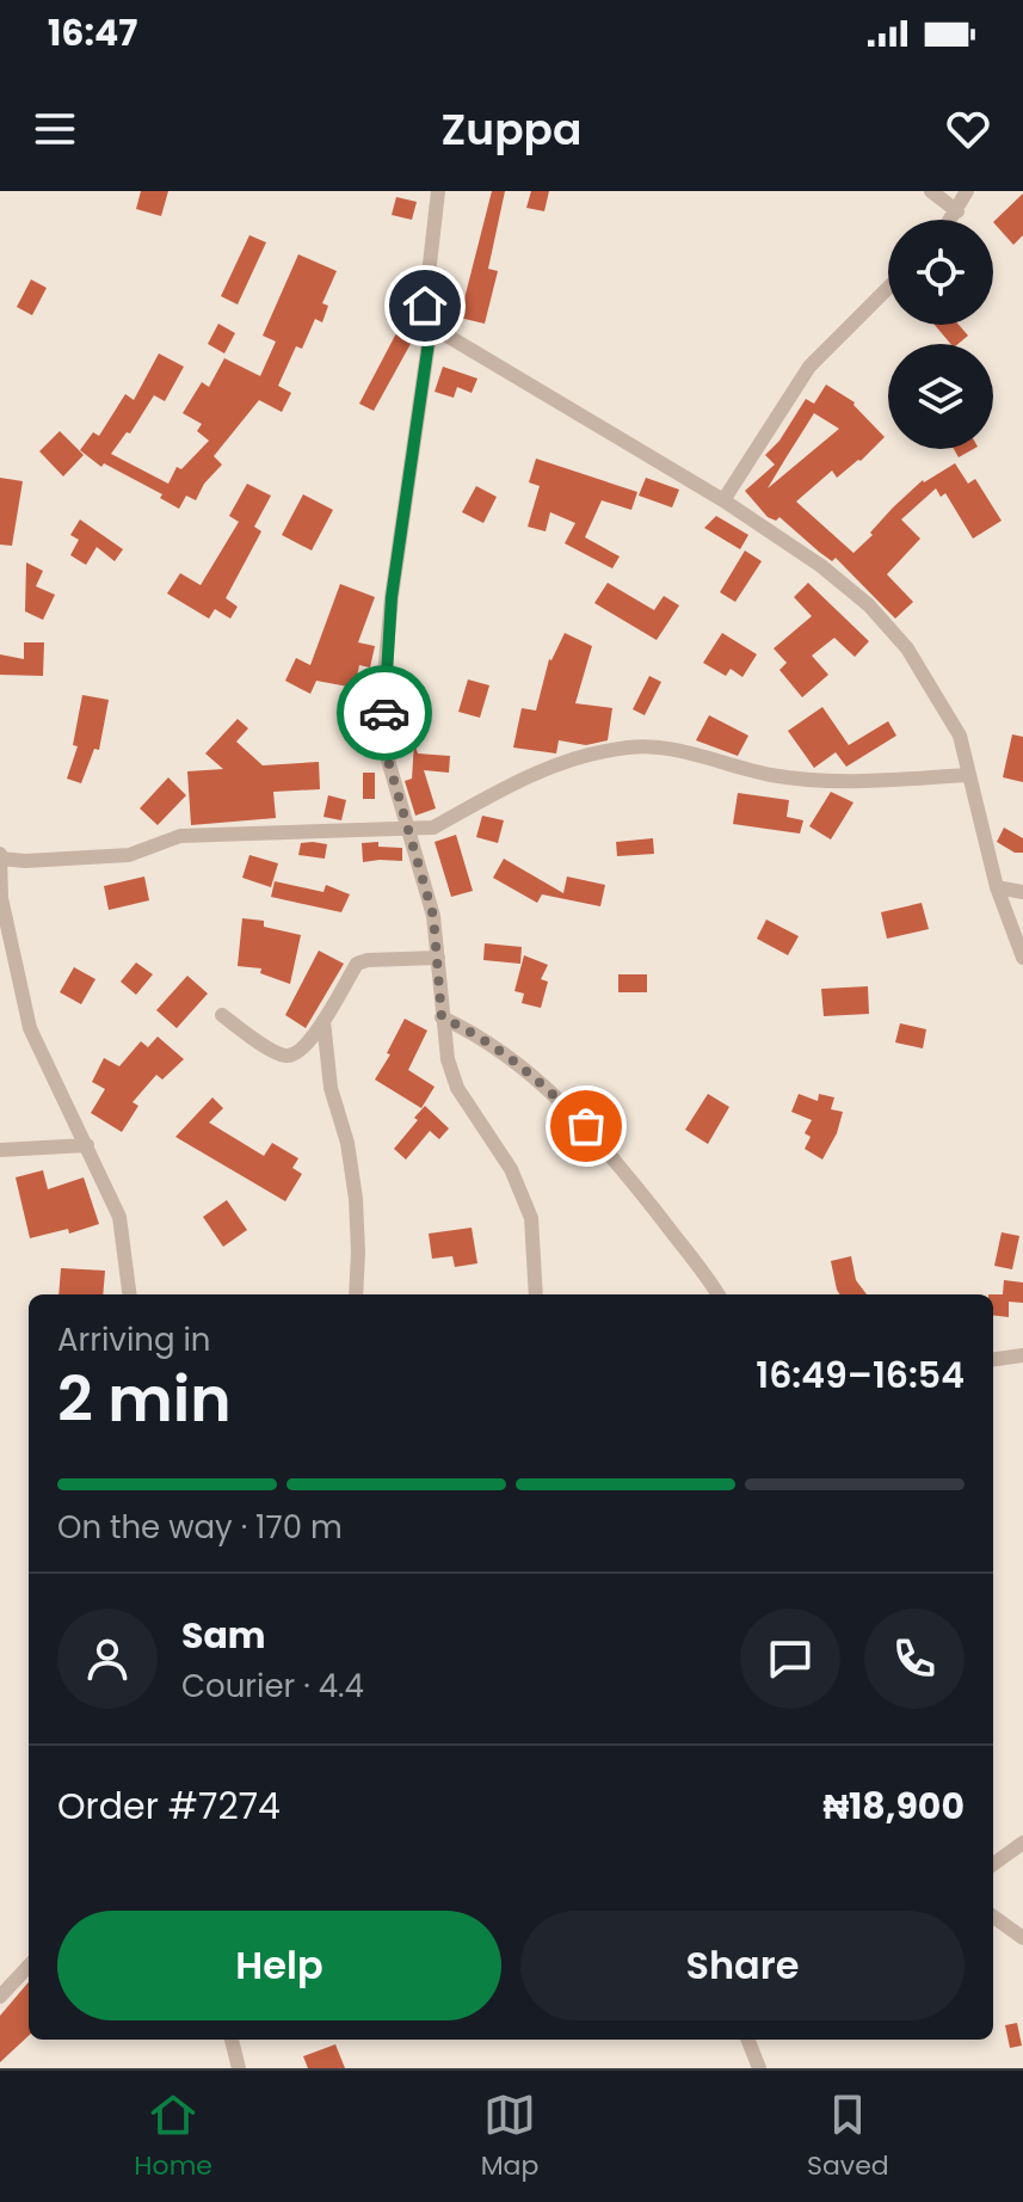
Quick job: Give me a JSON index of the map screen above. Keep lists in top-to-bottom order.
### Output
{
  "page": {
    "status": "16:47",
    "header": "Zuppa",
    "heading": ["2 min", "Arriving in", "16:49–16:54"],
    "panel": [
      "Sam",
      "Courier · 4.4",
      "Order #7274",
      "₦18,900"
    ],
    "bar": "On the way · 170 m",
    "buttons": ["Help", "Share"],
    "tabs": ["Home", "Map", "Saved"]
  }
}
